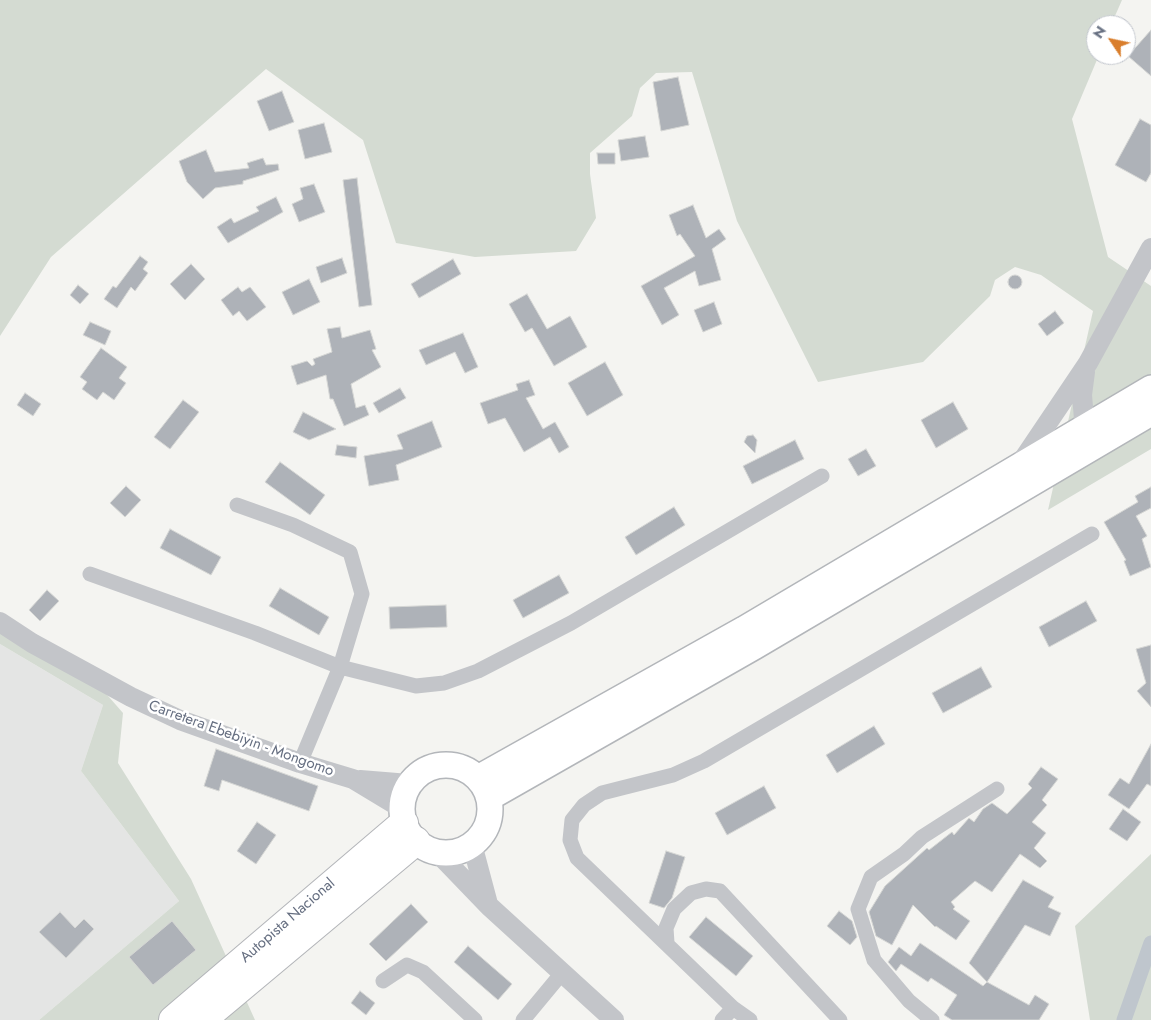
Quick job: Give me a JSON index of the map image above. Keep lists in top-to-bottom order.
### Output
{
  "streets": {
    "highway": ["Autopista Nacional"],
    "street": ["Carretera Ebebiyin - Mongomo"]
  },
  "crossings": [
    ["Carretera Ebebiyin - Mongomo", "Autopista Nacional"]
  ],
  "north": "top left"
}
